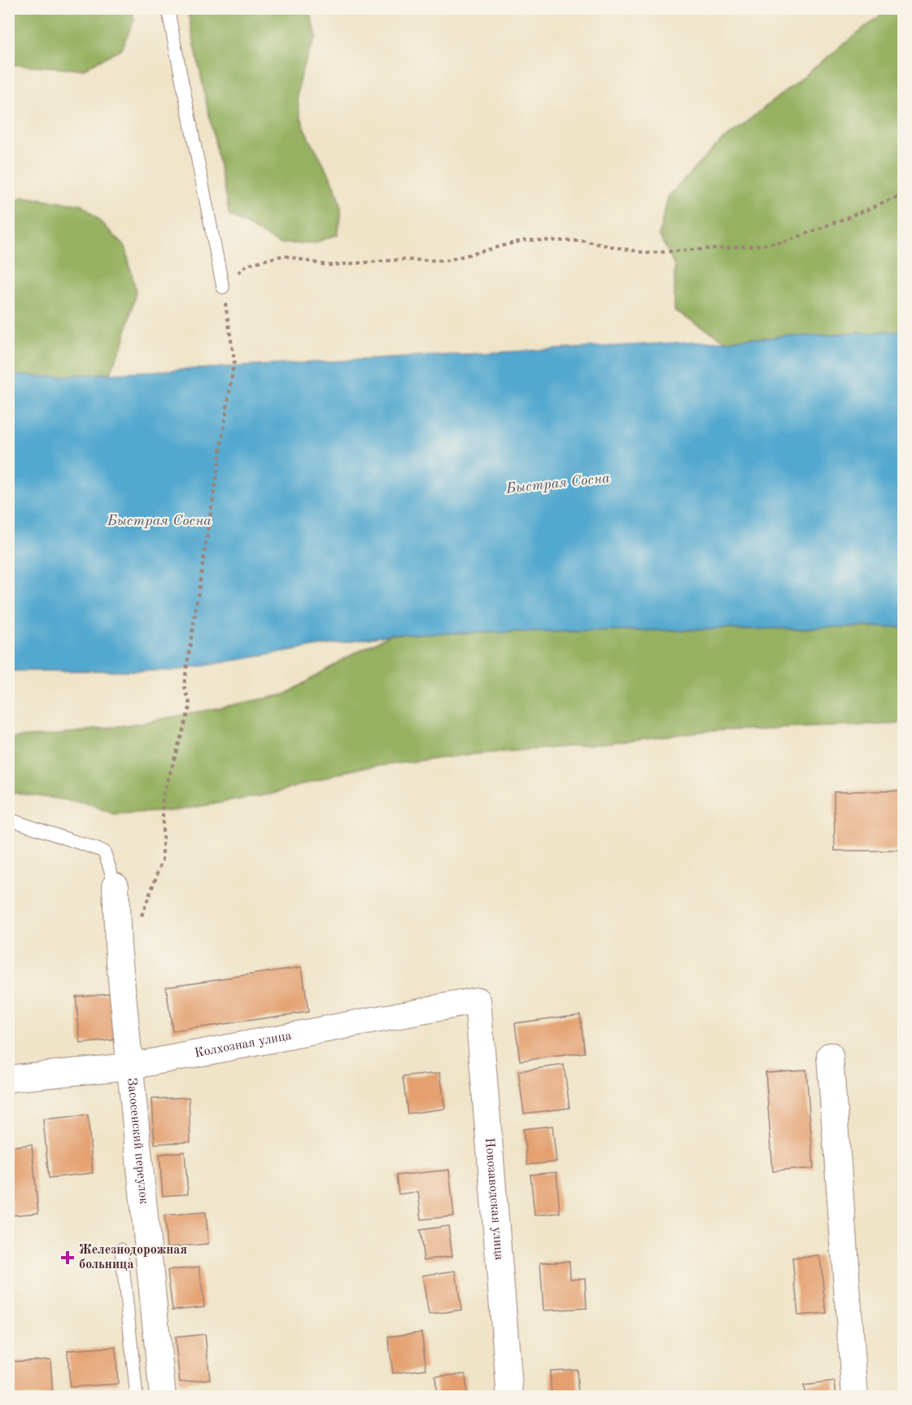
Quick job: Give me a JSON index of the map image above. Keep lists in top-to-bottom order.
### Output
{
  "streets": {
    "street": ["Колхозная улица", "Засосенский переулок", "Новозаводская улица"]
  },
  "crossings": [
    ["Колхозная улица", "Засосенский переулок"],
    ["Колхозная улица", "Новозаводская улица"]
  ],
  "water": ["Быстрая Сосна"],
  "places": {
    "health": ["Железнодорожная больница"]
  }
}
